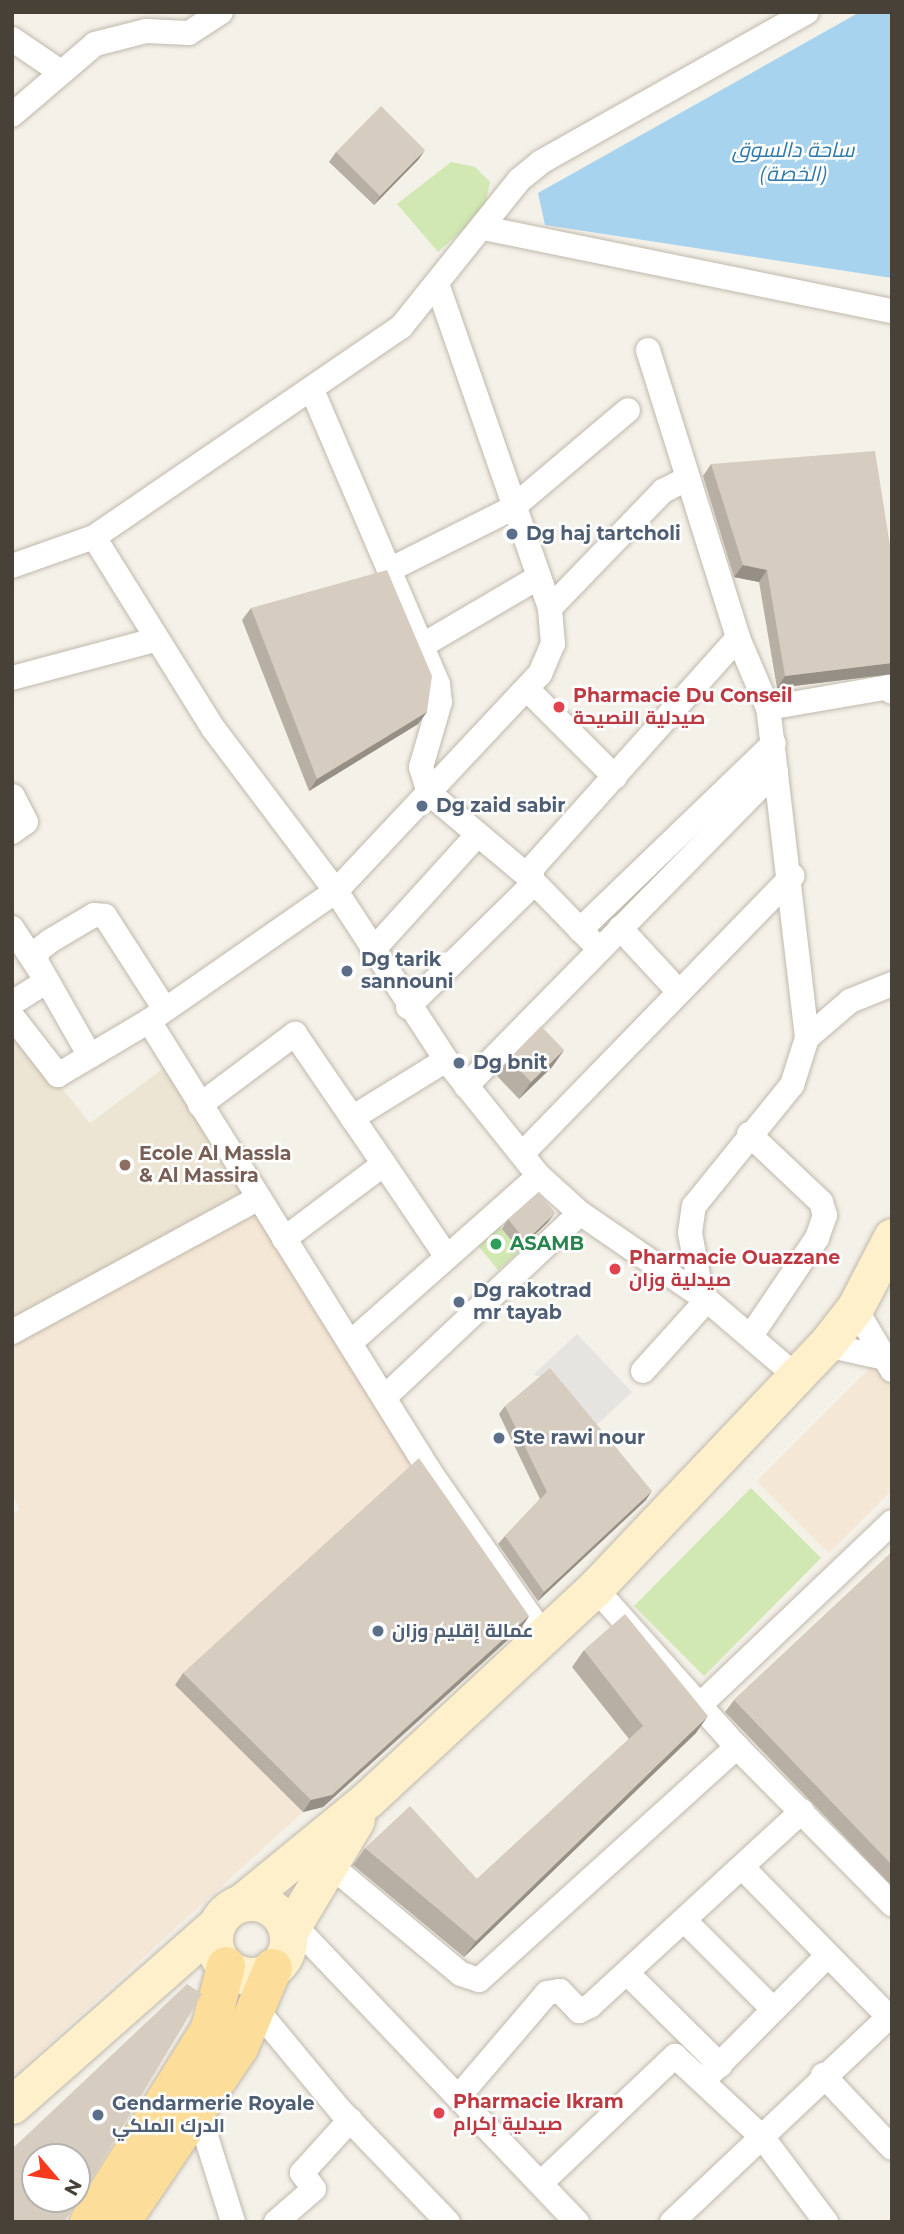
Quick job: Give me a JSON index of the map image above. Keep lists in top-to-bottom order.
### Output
{
  "water": ["ساحة دالسوق (الخصة)"],
  "places": [
    "Dg haj tartcholi",
    "Pharmacie Du Conseil صيدلية النصيحة",
    "Dg zaid sabir",
    "Dg tarik sannouni",
    "Dg bnit",
    "Ecole Al Massla & Al Massira",
    "ASAMB",
    "Pharmacie Ouazzane صيدلية وزان",
    "Dg rakotrad mr tayab",
    "Ste rawi nour",
    "عمالة إقليم وزان",
    "Pharmacie Ikram صيدلية إكرام",
    "Gendarmerie Royale الدرك الملكي"
  ],
  "north": "bottom right"
}
